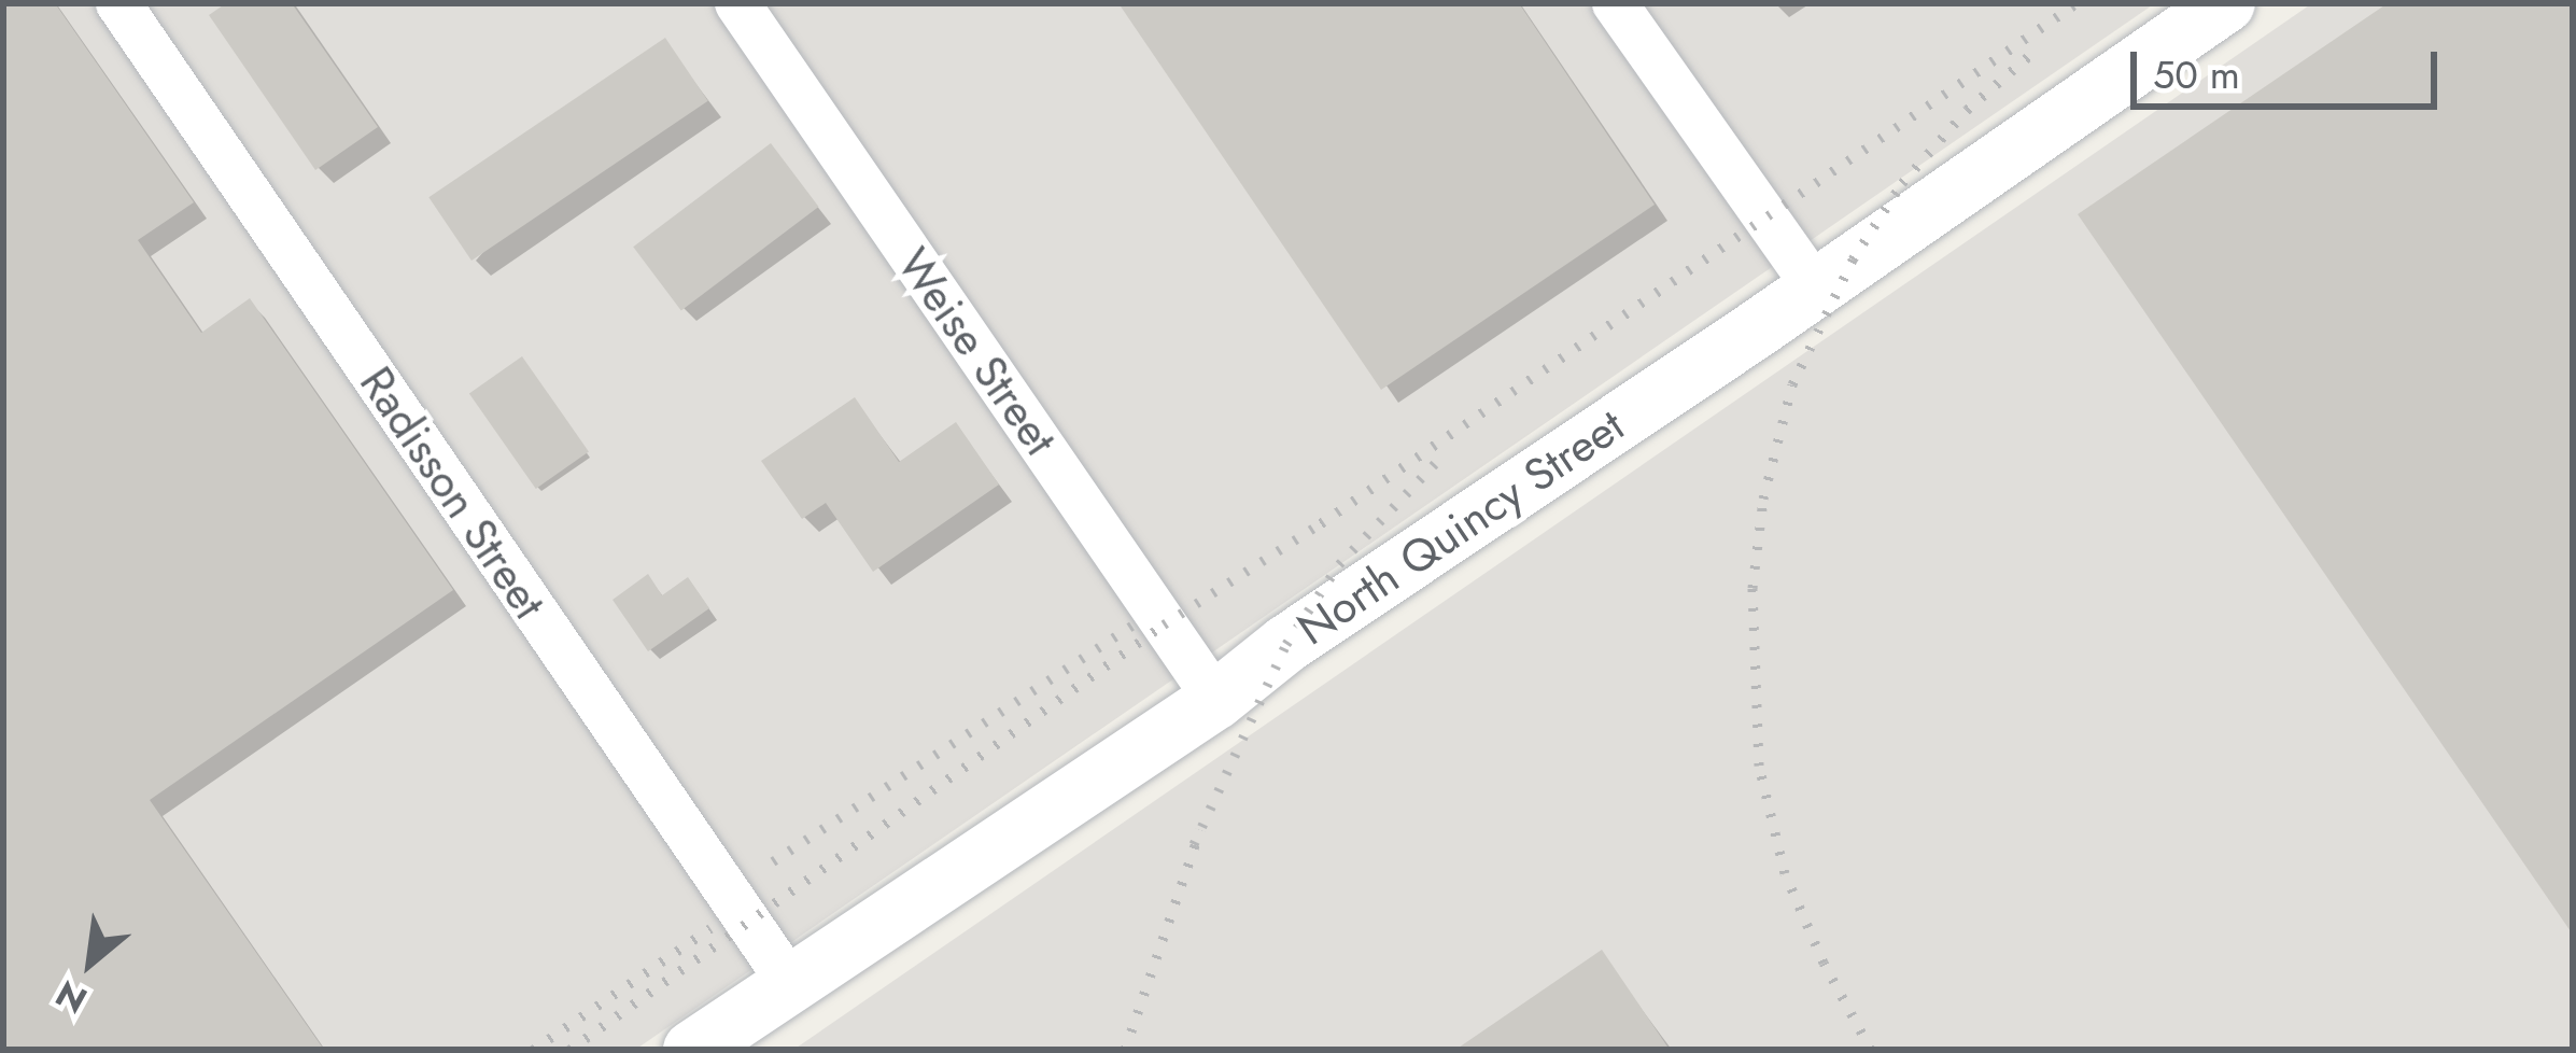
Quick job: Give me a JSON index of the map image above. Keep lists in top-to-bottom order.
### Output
{
  "streets": {
    "street": ["Weise Street", "Radisson Street", "North Quincy Street"]
  },
  "crossings": [
    ["Weise Street", "North Quincy Street"],
    ["Radisson Street", "North Quincy Street"]
  ],
  "scale_bar": "50 m",
  "north": "bottom left"
}
